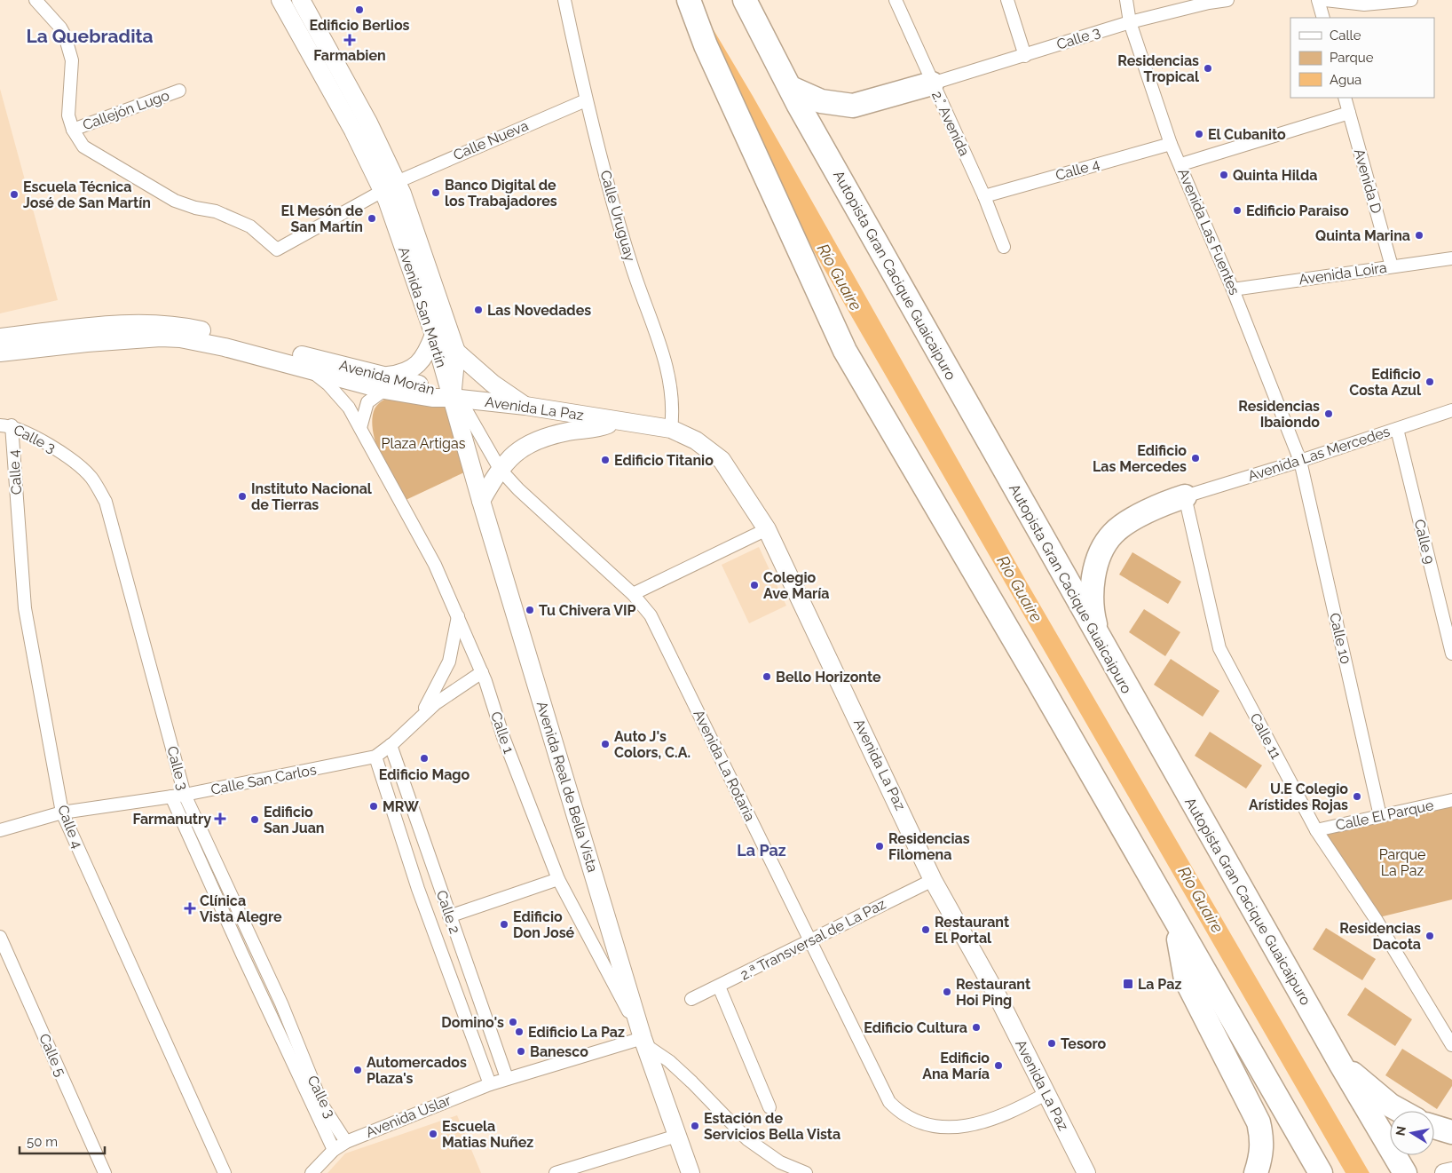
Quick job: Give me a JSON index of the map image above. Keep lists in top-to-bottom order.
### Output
{
  "streets": {
    "highway": ["Autopista Gran Cacique Guaicaipuro"],
    "main road": [
      "Avenida San Martín",
      "Avenida Morán",
      "Avenida La Paz",
      "Avenida Real de Bella Vista"
    ],
    "street": [
      "Calle 3",
      "Callejón Lugo",
      "2.° Avenida",
      "Calle Nueva",
      "Calle 4",
      "Avenida D",
      "Calle Uruguay",
      "Avenida Las Fuentes",
      "Avenida Loira",
      "Avenida Las Mercedes",
      "Calle 9",
      "Calle 10",
      "Calle 1",
      "Calle 11",
      "Avenida La Rotaria",
      "Calle San Carlos",
      "Calle El Parque",
      "Calle 2",
      "2.ª Transversal de La Paz",
      "Calle 5",
      "Avenida Uslar"
    ]
  },
  "crossings": [
    ["Calle 3", "2.° Avenida"],
    ["Calle 3", "Calle 4"],
    ["Calle 3", "Avenida Las Fuentes"],
    ["Calle 3", "Calle San Carlos"],
    ["Calle 3", "Avenida Uslar"],
    ["Callejón Lugo", "Calle Nueva"],
    ["2.° Avenida", "Calle 4"],
    ["Calle Nueva", "Calle Uruguay"],
    ["Calle Nueva", "Avenida San Martín"],
    ["Calle 4", "Avenida Las Fuentes"],
    ["Calle 4", "Calle San Carlos"],
    ["Avenida D", "Avenida Loira"],
    ["Calle Uruguay", "Avenida La Paz"],
    ["Avenida Las Fuentes", "Avenida Loira"],
    ["Avenida Las Fuentes", "Avenida Las Mercedes"],
    ["Avenida Las Fuentes", "Calle 10"],
    ["Avenida San Martín", "Avenida Morán"],
    ["Avenida San Martín", "Avenida La Paz"],
    ["Avenida San Martín", "Avenida La Rotaria"],
    ["Avenida San Martín", "Avenida Real de Bella Vista"],
    ["Avenida Morán", "Avenida La Paz"],
    ["Avenida Morán", "Calle 1"],
    ["Avenida Morán", "Avenida La Rotaria"],
    ["Avenida Morán", "Avenida Real de Bella Vista"],
    ["Avenida La Paz", "Avenida La Rotaria"],
    ["Avenida La Paz", "Avenida Real de Bella Vista"],
    ["Avenida La Paz", "2.ª Transversal de La Paz"],
    ["Avenida Las Mercedes", "Calle 9"],
    ["Avenida Las Mercedes", "Calle 10"],
    ["Avenida Las Mercedes", "Calle 11"],
    ["Calle 10", "Calle El Parque"],
    ["Calle 1", "Calle San Carlos"],
    ["Calle 1", "Avenida Real de Bella Vista"],
    ["Calle 1", "Avenida Uslar"],
    ["Calle 11", "Calle El Parque"],
    ["Avenida La Rotaria", "Avenida Real de Bella Vista"],
    ["Avenida La Rotaria", "2.ª Transversal de La Paz"],
    ["Calle San Carlos", "Calle 2"],
    ["Avenida Real de Bella Vista", "Avenida Uslar"],
    ["Calle 2", "Avenida Uslar"]
  ],
  "districts": ["La Quebradita", "La Paz"],
  "water": ["Río Guaire"],
  "parks": ["Plaza Artigas", "Parque La Paz"],
  "places": {
    "other": [
      "Edificio Berlios",
      "Residencias Tropical",
      "El Cubanito",
      "Quinta Hilda",
      "Banco Digital de los Trabajadores",
      "Escuela Técnica José de San Martín",
      "Edificio Paraiso",
      "El Mesón de San Martín",
      "Quinta Marina",
      "Las Novedades",
      "Edificio Costa Azul",
      "Residencias Ibaiondo",
      "Edificio Las Mercedes",
      "Edificio Titanio",
      "Instituto Nacional de Tierras",
      "Colegio Ave María",
      "Tu Chivera VIP",
      "Bello Horizonte",
      "Auto J's Colors, C.A.",
      "Edificio Mago",
      "U.E Colegio Arístides Rojas",
      "MRW",
      "Edificio San Juan",
      "Residencias Filomena",
      "Edificio Don José",
      "Restaurant El Portal",
      "Residencias Dacota",
      "Restaurant Hoi Ping",
      "Domino's",
      "Edificio Cultura",
      "Edificio La Paz",
      "Tesoro",
      "Banesco",
      "Edificio Ana María",
      "Automercados Plaza's",
      "Estación de Servicios Bella Vista",
      "Escuela Matias Nuñez"
    ],
    "health": ["Farmabien", "Farmanutry", "Clínica Vista Alegre"],
    "transit": ["La Paz"]
  },
  "legend": ["Calle", "Parque", "Agua"],
  "scale_bar": "50 m",
  "north": "left"
}
